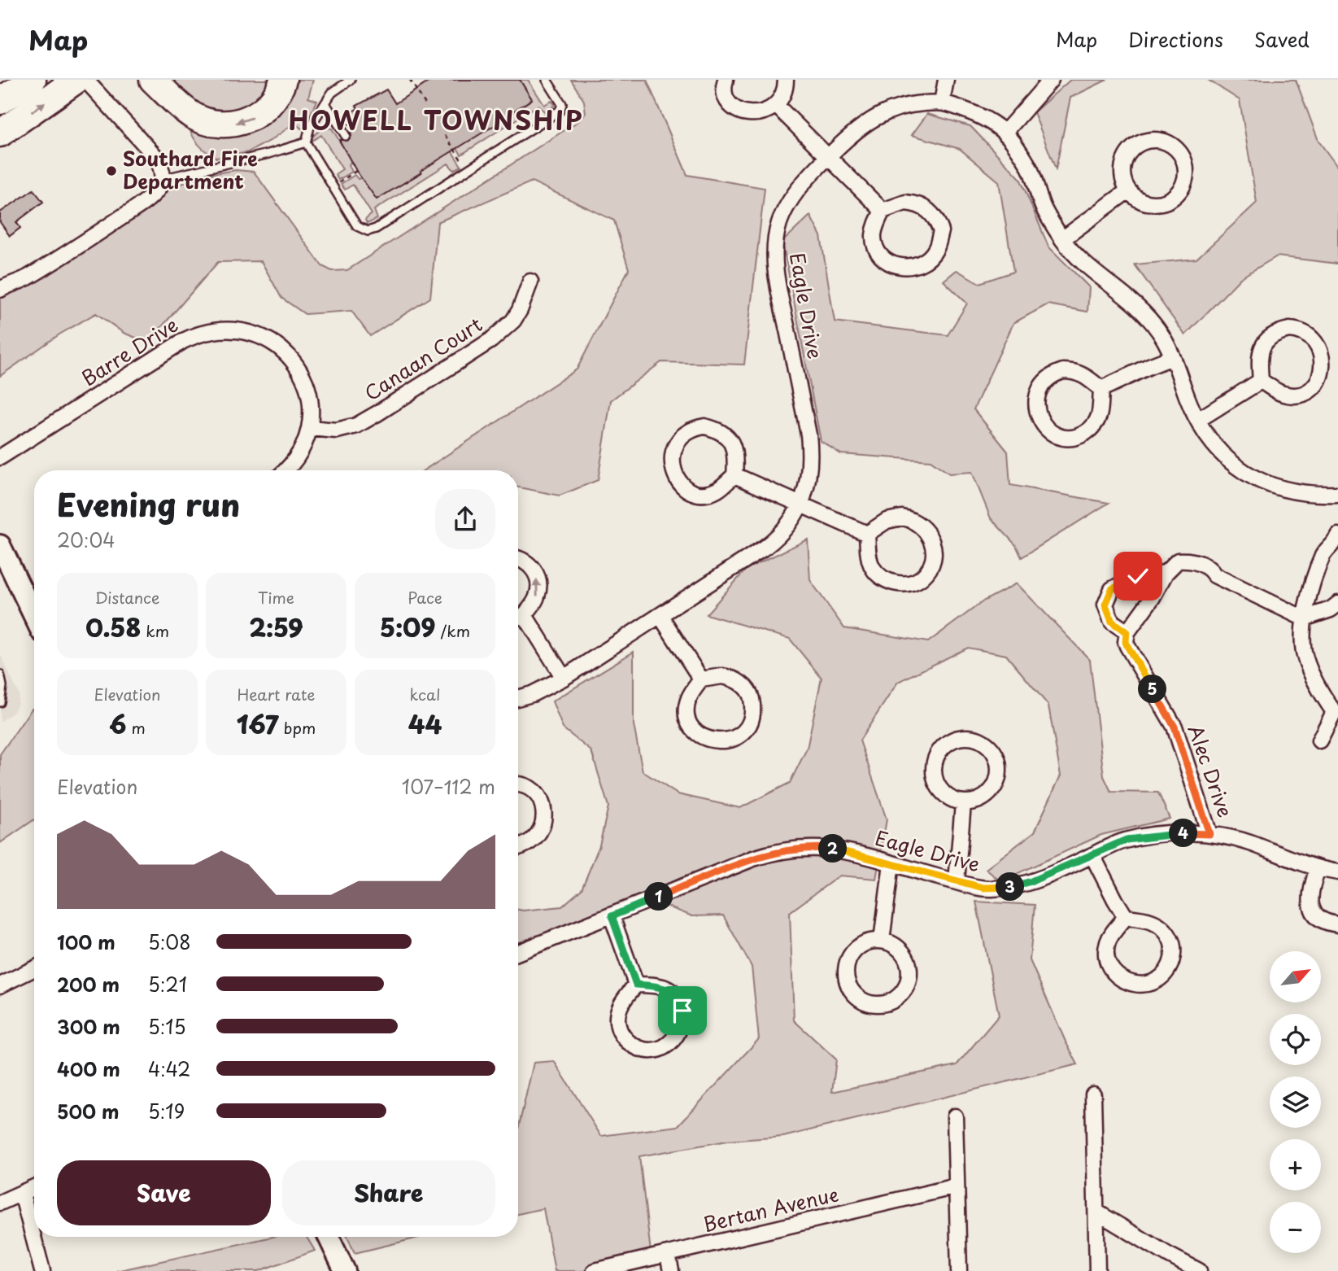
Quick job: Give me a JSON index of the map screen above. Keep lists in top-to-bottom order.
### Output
{
  "streets": {
    "street": [
      "Eagle Drive",
      "Barre Drive",
      "Canaan Court",
      "Alec Drive",
      "Bertan Avenue"
    ]
  },
  "crossings": [
    ["Eagle Drive", "Alec Drive"],
    ["Barre Drive", "Canaan Court"]
  ],
  "districts": ["HOWELL TOWNSHIP"],
  "places": ["Southard Fire Department"],
  "north": "top right",
  "page": {
    "header": "Map",
    "nav": ["Map", "Directions", "Saved"],
    "heading": ["Evening run", "20:04"],
    "stats": [
      ["Distance", "0.58 km"],
      ["Time", "2:59"],
      ["Pace", "5:09 /km"],
      ["Elevation", "6 m"],
      ["Heart rate", "167 bpm"],
      ["kcal", "44"]
    ],
    "pins": [
      "5",
      "4",
      "2",
      "3",
      "1"
    ],
    "chart": ["Elevation", "107–112 m"],
    "list": [
      {
        "name": "100 m",
        "note": "5:08"
      },
      {
        "name": "200 m",
        "note": "5:21"
      },
      {
        "name": "300 m",
        "note": "5:15"
      },
      {
        "name": "400 m",
        "note": "4:42"
      },
      {
        "name": "500 m",
        "note": "5:19"
      }
    ],
    "map_buttons": ["+", "−"],
    "buttons": ["Save", "Share"]
  }
}
